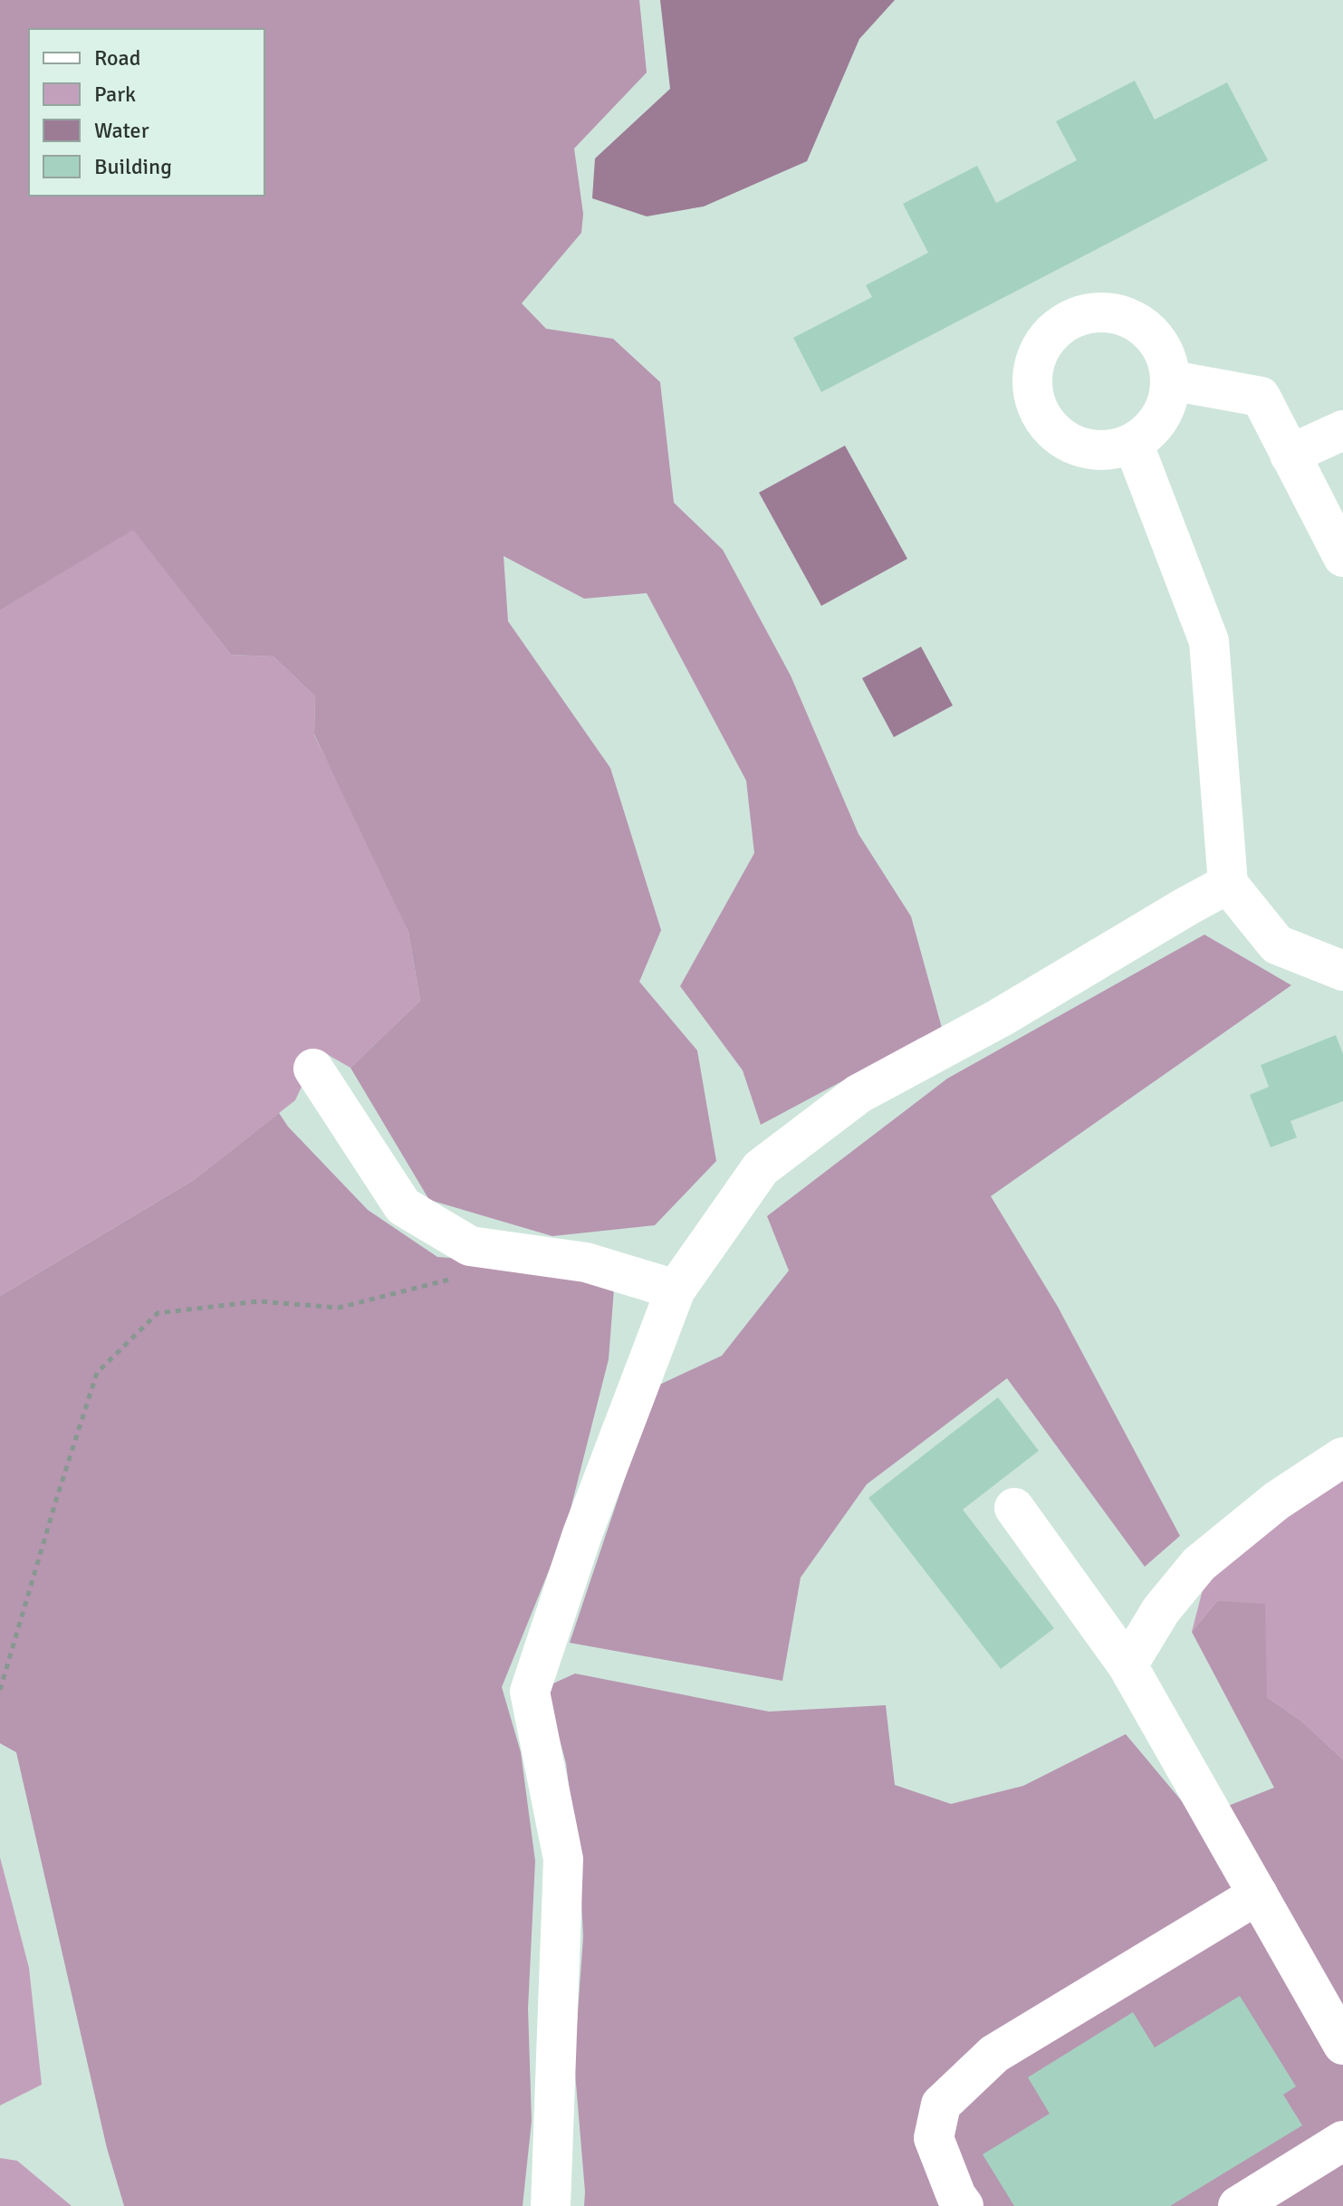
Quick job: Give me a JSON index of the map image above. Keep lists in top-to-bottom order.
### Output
{
  "legend": [
    "Road",
    "Park",
    "Water",
    "Building"
  ]
}
